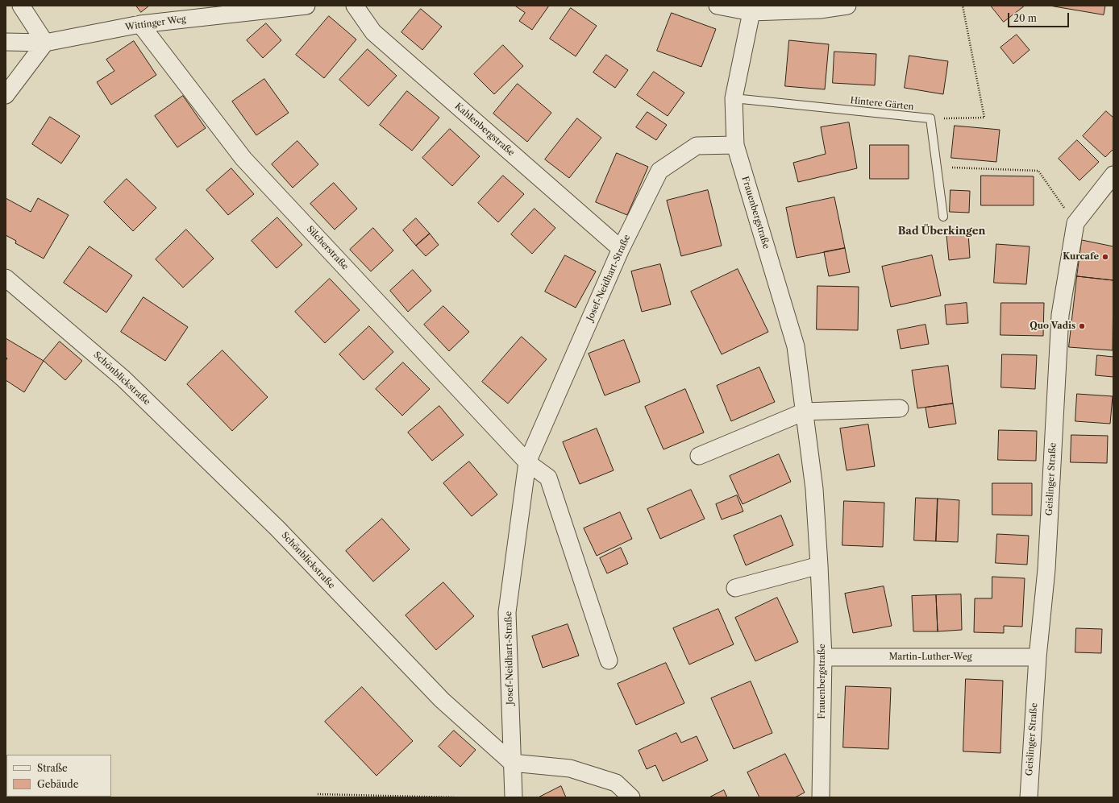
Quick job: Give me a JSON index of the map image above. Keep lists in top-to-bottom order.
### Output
{
  "streets": {
    "street": [
      "Wittinger Weg",
      "Kahlenbergstraße",
      "Frauenbergstraße",
      "Silcherstraße",
      "Josef-Neidhart-Straße",
      "Schönblickstraße",
      "Geislinger Straße",
      "Martin-Luther-Weg"
    ],
    "lane": ["Hintere Gärten"]
  },
  "crossings": [
    ["Wittinger Weg", "Silcherstraße"],
    ["Hintere Gärten", "Frauenbergstraße"],
    ["Kahlenbergstraße", "Josef-Neidhart-Straße"],
    ["Frauenbergstraße", "Josef-Neidhart-Straße"],
    ["Frauenbergstraße", "Martin-Luther-Weg"],
    ["Silcherstraße", "Josef-Neidhart-Straße"],
    ["Josef-Neidhart-Straße", "Schönblickstraße"],
    ["Geislinger Straße", "Martin-Luther-Weg"]
  ],
  "districts": ["Bad Überkingen"],
  "places": ["Kurcafe", "Quo Vadis"],
  "legend": ["Straße", "Gebäude"],
  "scale_bar": "20 m"
}
